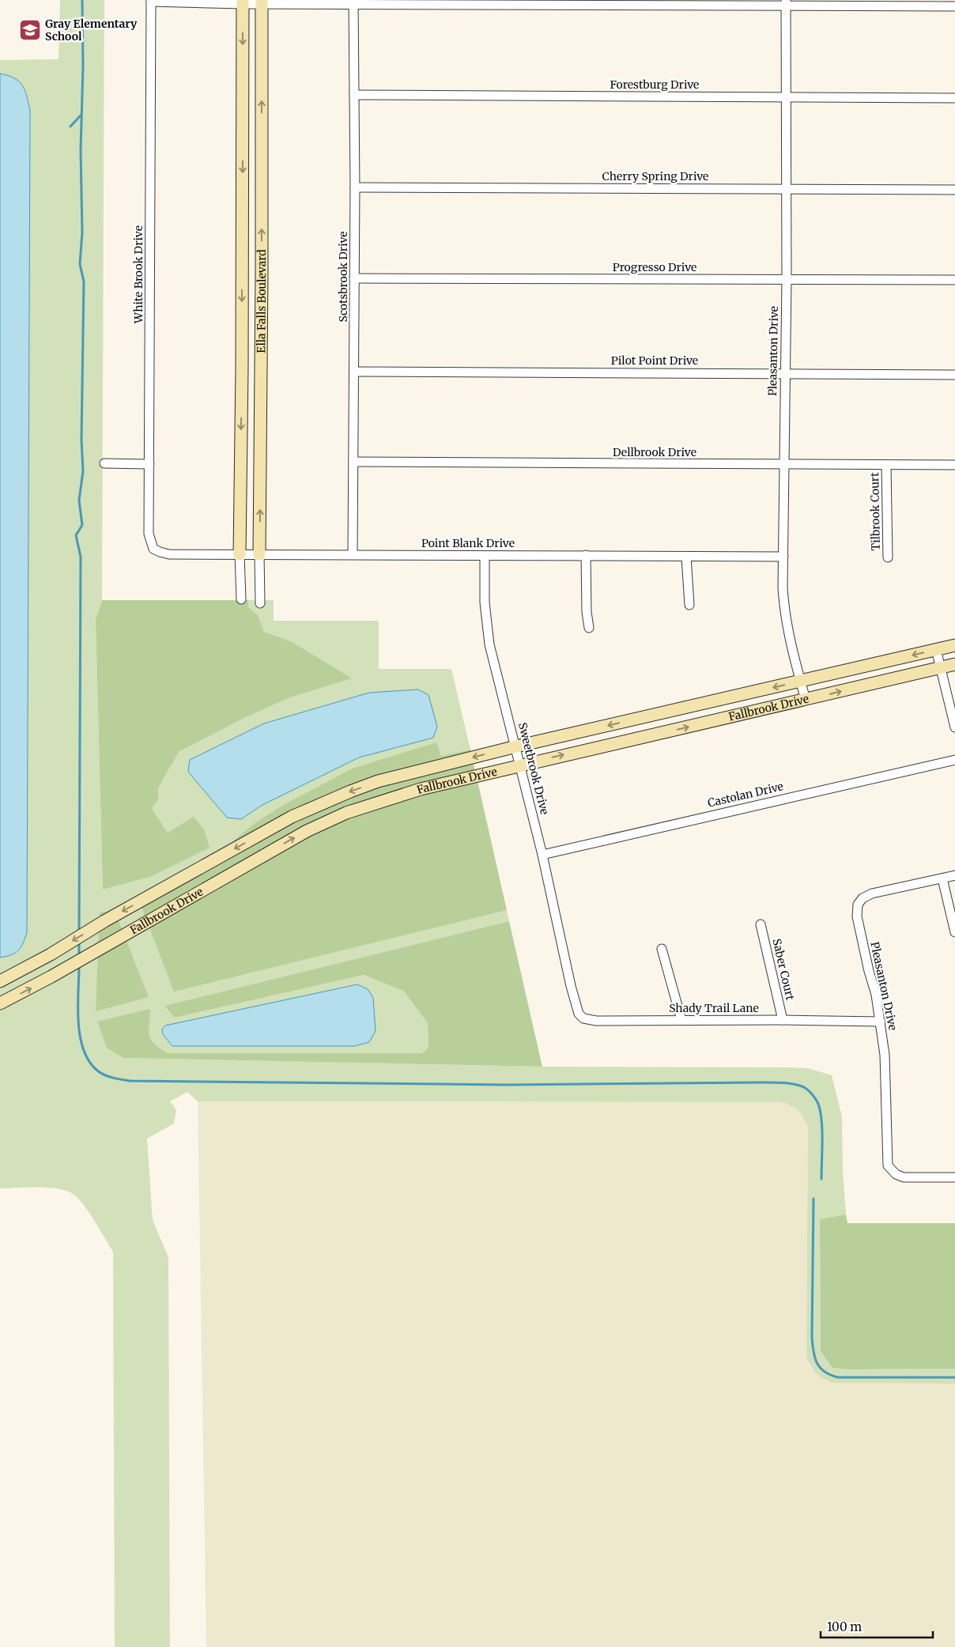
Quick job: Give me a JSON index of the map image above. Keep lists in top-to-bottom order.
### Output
{
  "streets": {
    "main road": ["Ella Falls Boulevard", "Fallbrook Drive"],
    "street": [
      "Forestburg Drive",
      "Cherry Spring Drive",
      "Progresso Drive",
      "White Brook Drive",
      "Scotsbrook Drive",
      "Pleasanton Drive",
      "Pilot Point Drive",
      "Dellbrook Drive",
      "Tilbrook Court",
      "Point Blank Drive",
      "Sweetbrook Drive",
      "Castolan Drive",
      "Saber Court",
      "Shady Trail Lane"
    ]
  },
  "crossings": [
    ["Forestburg Drive", "Scotsbrook Drive"],
    ["Forestburg Drive", "Pleasanton Drive"],
    ["Cherry Spring Drive", "Scotsbrook Drive"],
    ["Cherry Spring Drive", "Pleasanton Drive"],
    ["Progresso Drive", "Scotsbrook Drive"],
    ["Progresso Drive", "Pleasanton Drive"],
    ["White Brook Drive", "Point Blank Drive"],
    ["Scotsbrook Drive", "Pilot Point Drive"],
    ["Scotsbrook Drive", "Dellbrook Drive"],
    ["Scotsbrook Drive", "Point Blank Drive"],
    ["Ella Falls Boulevard", "Point Blank Drive"],
    ["Pleasanton Drive", "Pilot Point Drive"],
    ["Pleasanton Drive", "Dellbrook Drive"],
    ["Pleasanton Drive", "Point Blank Drive"],
    ["Pleasanton Drive", "Fallbrook Drive"],
    ["Pleasanton Drive", "Shady Trail Lane"],
    ["Dellbrook Drive", "Tilbrook Court"],
    ["Point Blank Drive", "Sweetbrook Drive"],
    ["Fallbrook Drive", "Sweetbrook Drive"],
    ["Sweetbrook Drive", "Castolan Drive"],
    ["Sweetbrook Drive", "Shady Trail Lane"],
    ["Saber Court", "Shady Trail Lane"]
  ],
  "places": {
    "school or university": ["Gray Elementary School"]
  },
  "scale_bar": "100 m"
}
